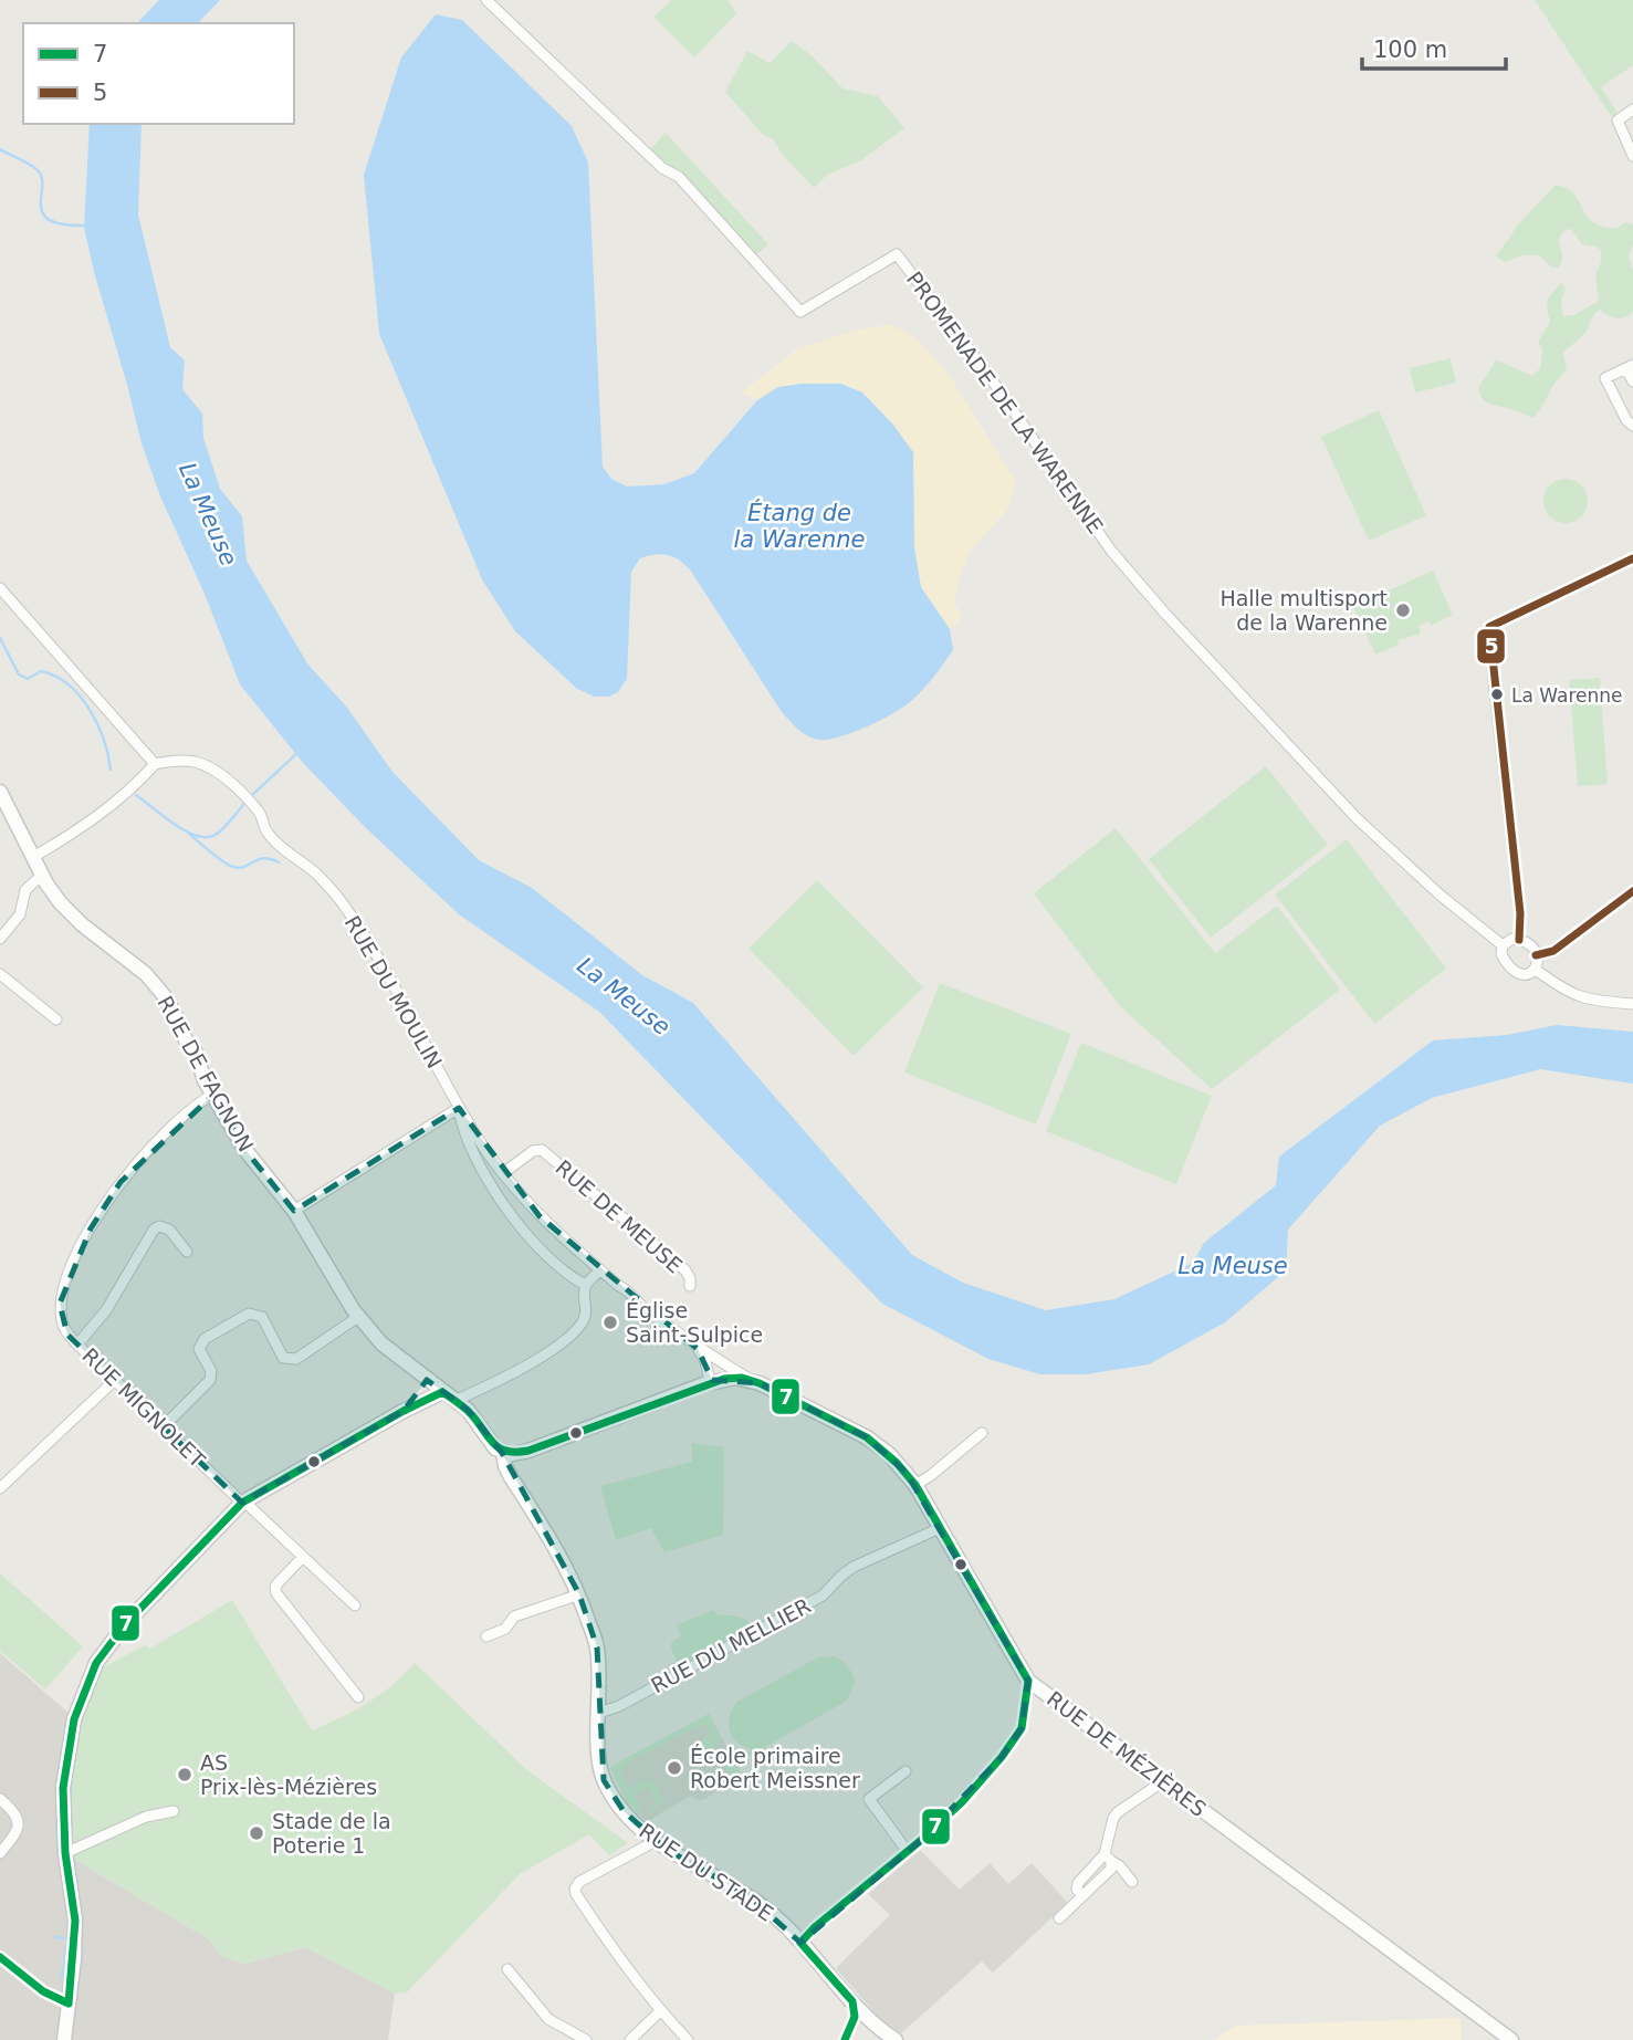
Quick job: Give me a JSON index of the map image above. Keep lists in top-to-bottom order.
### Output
{
  "streets": {
    "street": [
      "PROMENADE DE LA WARENNE",
      "RUE DU MOULIN",
      "RUE DE FAGNON",
      "RUE DE MEUSE",
      "RUE MIGNOLET",
      "RUE DU MELLIER",
      "RUE DE MÉZIÈRES",
      "RUE DU STADE"
    ]
  },
  "crossings": [
    ["RUE DU MOULIN", "RUE DE MEUSE"],
    ["RUE DU MOULIN", "RUE DE MÉZIÈRES"],
    ["RUE DE FAGNON", "RUE DU STADE"],
    ["RUE DU MELLIER", "RUE DE MÉZIÈRES"],
    ["RUE DU MELLIER", "RUE DU STADE"]
  ],
  "water": ["Étang de la Warenne", "La Meuse"],
  "places": [
    "Halle multisport de la Warenne",
    "La Warenne",
    "Église Saint-Sulpice",
    "École primaire Robert Meissner",
    "AS Prix-lès-Mézières",
    "Stade de la Poterie 1"
  ],
  "lines": ["transit line 5", "transit line 7"],
  "legend": ["7", "5"],
  "scale_bar": "100 m"
}
